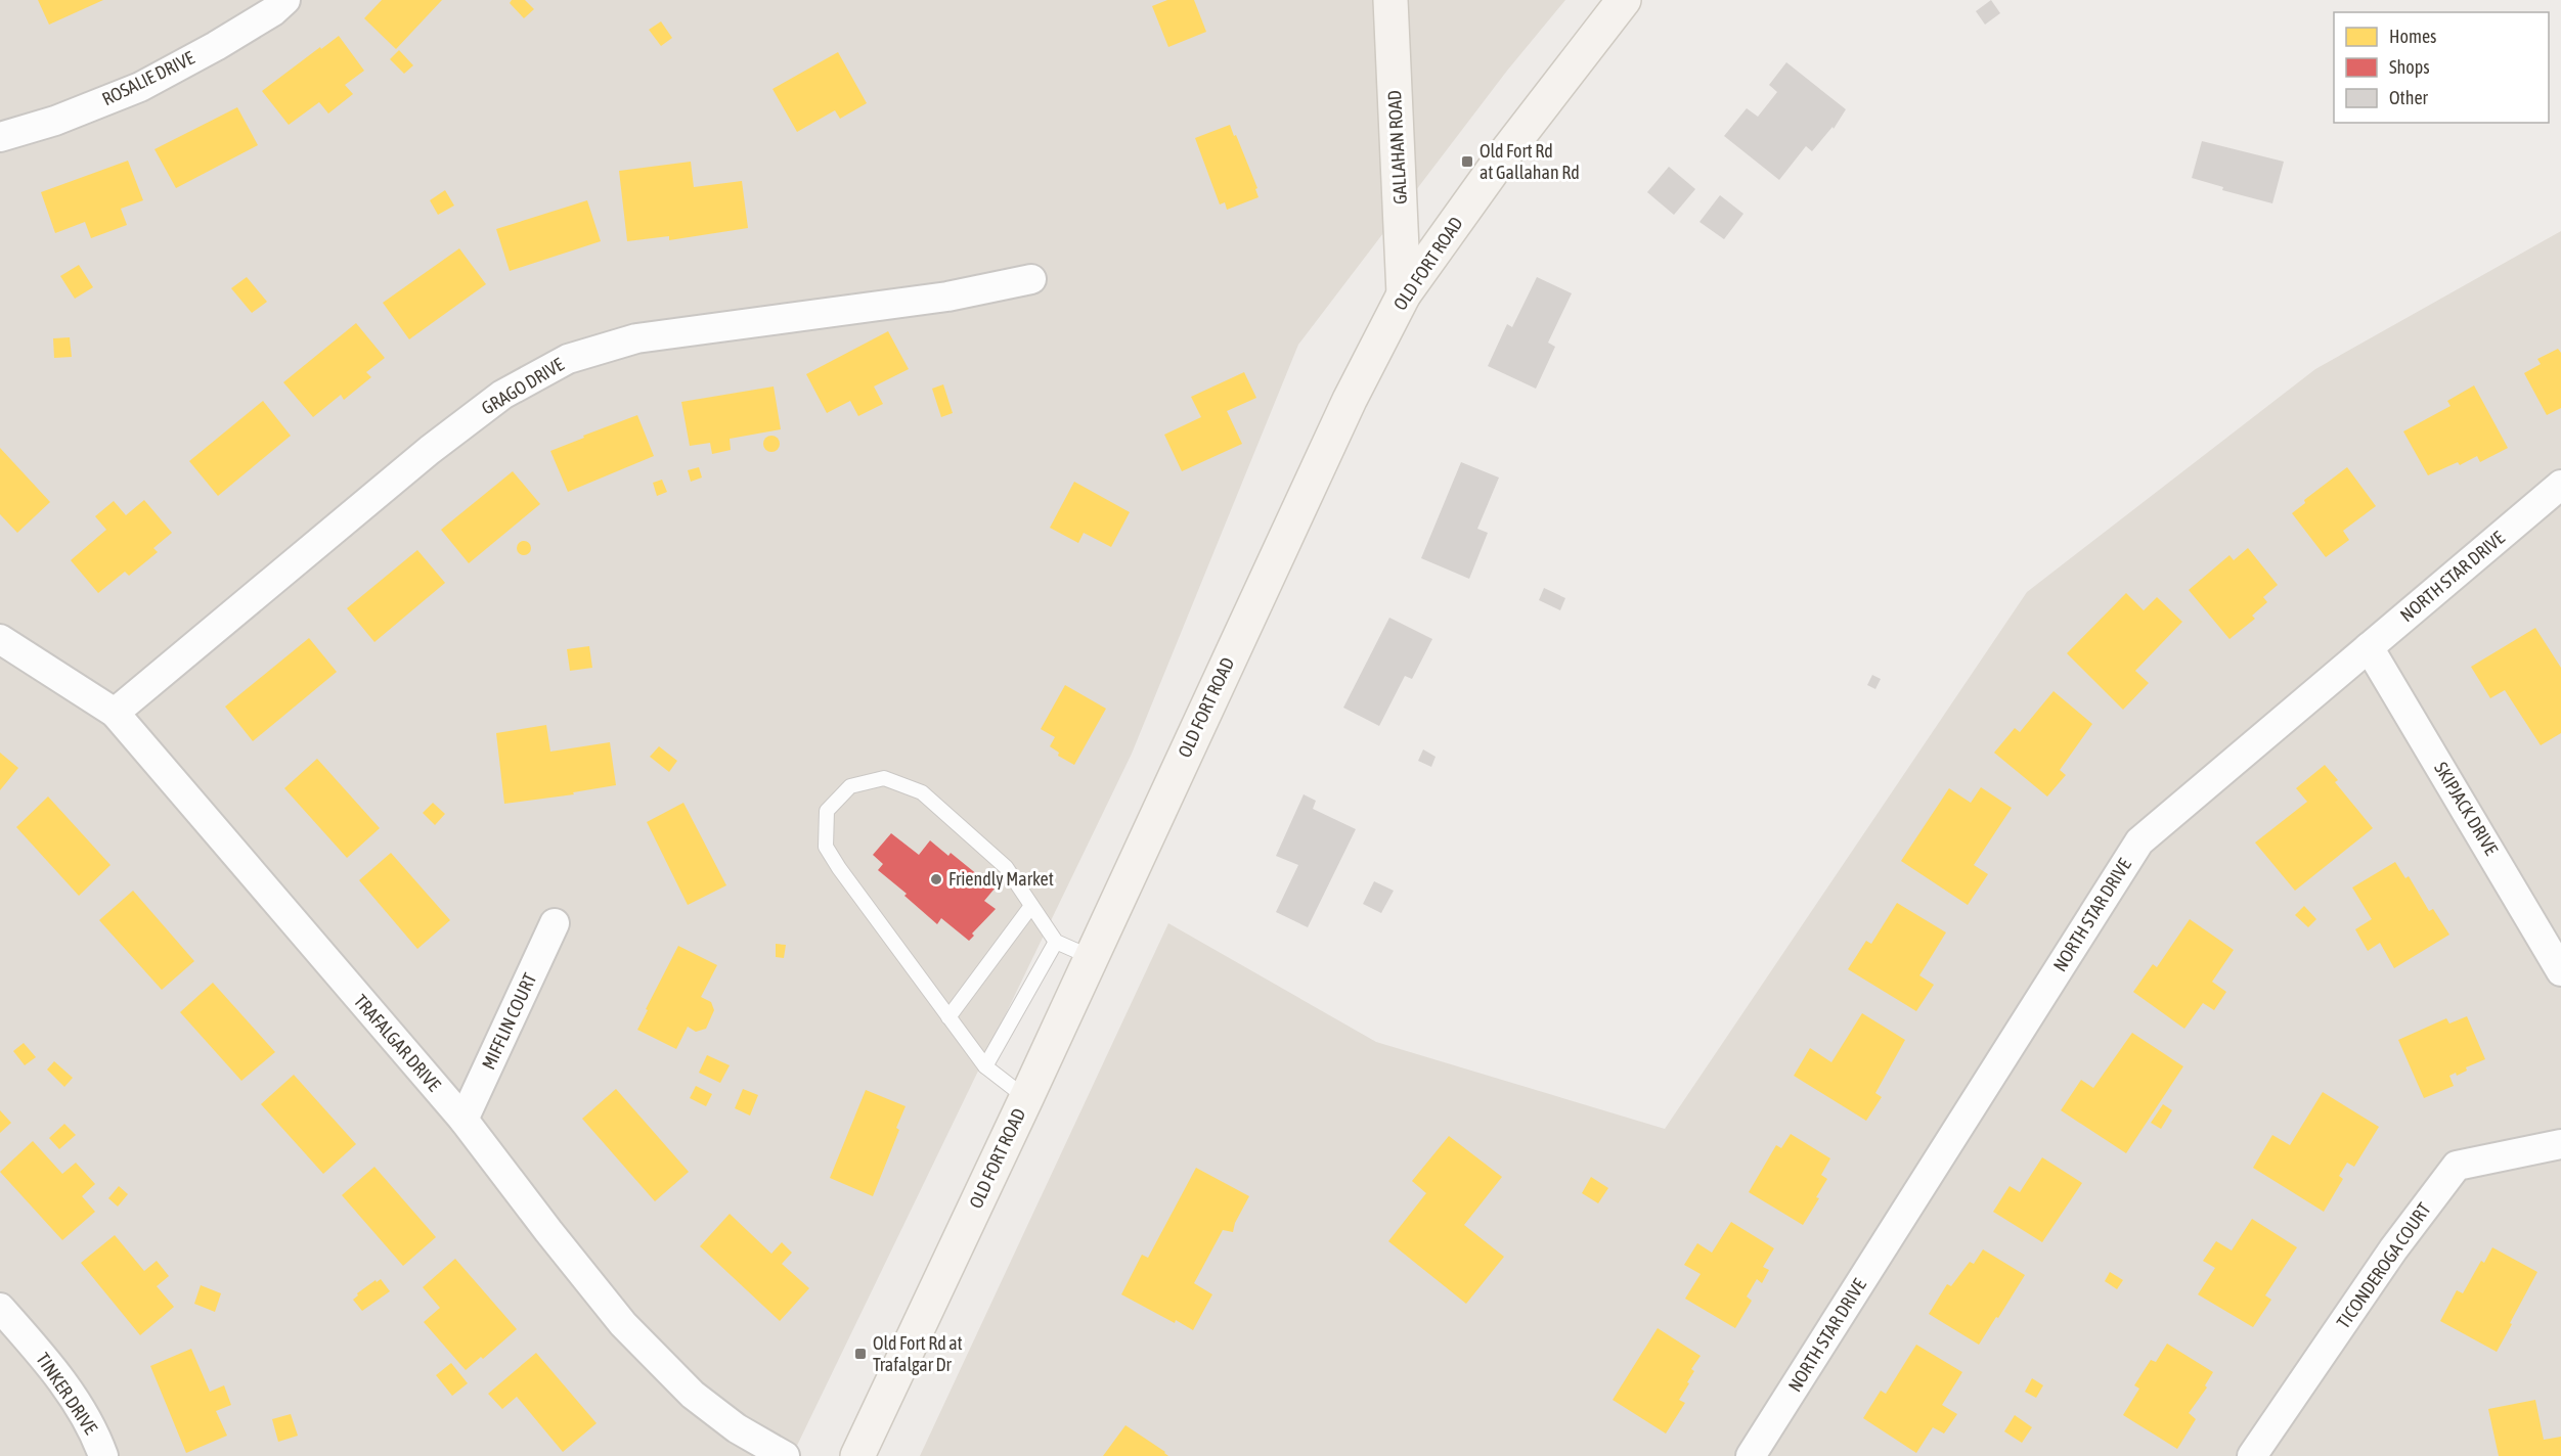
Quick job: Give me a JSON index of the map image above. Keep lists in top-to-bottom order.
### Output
{
  "streets": {
    "main road": ["GALLAHAN ROAD", "OLD FORT ROAD"],
    "street": [
      "ROSALIE DRIVE",
      "GRAGO DRIVE",
      "NORTH STAR DRIVE",
      "SKIPJACK DRIVE",
      "MIFFLIN COURT",
      "TRAFALGAR DRIVE",
      "TICONDEROGA COURT",
      "TINKER DRIVE"
    ]
  },
  "crossings": [
    ["GALLAHAN ROAD", "OLD FORT ROAD"],
    ["GRAGO DRIVE", "TRAFALGAR DRIVE"],
    ["NORTH STAR DRIVE", "SKIPJACK DRIVE"],
    ["MIFFLIN COURT", "TRAFALGAR DRIVE"]
  ],
  "places": {
    "transit": ["Old Fort Rd at Gallahan Rd", "Old Fort Rd at Trafalgar Dr"],
    "other": ["Friendly Market"]
  },
  "legend": ["Homes", "Shops", "Other"]
}
